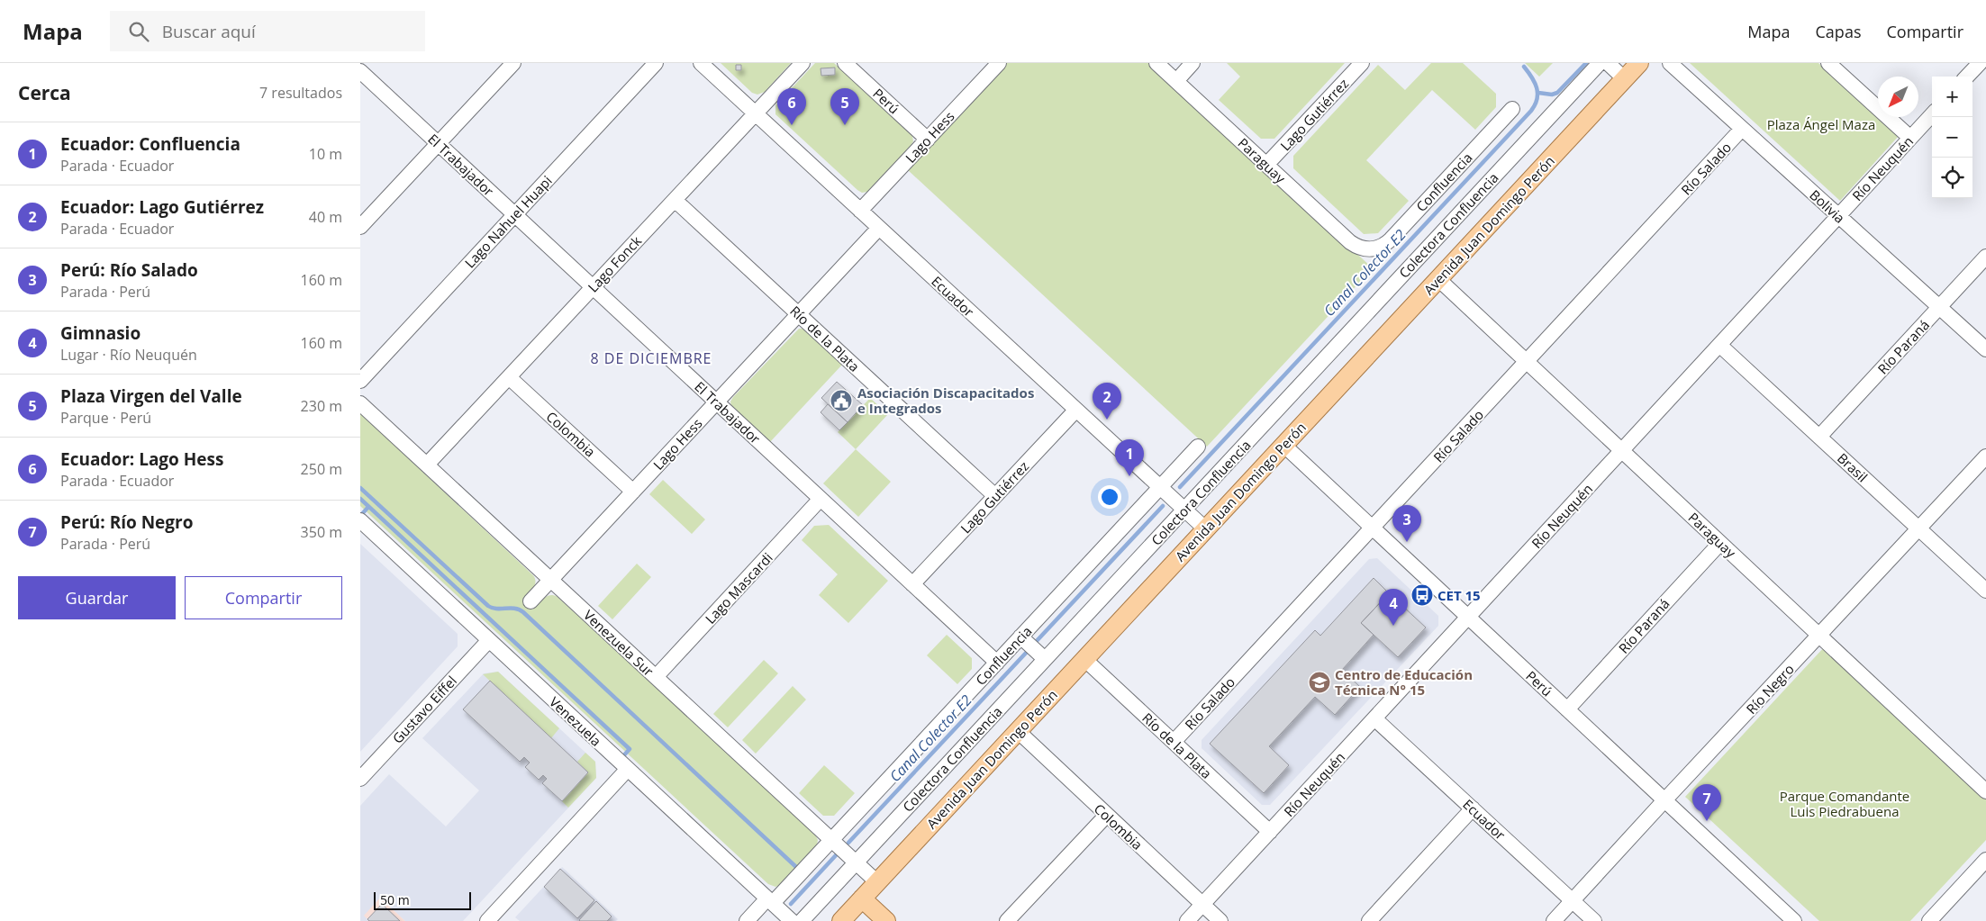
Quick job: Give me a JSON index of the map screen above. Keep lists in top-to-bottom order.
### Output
{
  "streets": {
    "main road": ["Avenida Juan Domingo Perón"],
    "street": [
      "Perú",
      "Lago Gutiérrez",
      "Lago Hess",
      "Paraguay",
      "El Trabajador",
      "Río Salado",
      "Río Neuquén",
      "Confluencia",
      "Bolivia",
      "Lago Nahuel Huapi",
      "Colectora Confluencia",
      "Lago Fonck",
      "Ecuador",
      "Río de la Plata",
      "Río Paraná",
      "Colombia",
      "Brasil",
      "Lago Mascardi",
      "Venezuela Sur",
      "Río Negro",
      "Gustavo Eiffel",
      "Venezuela"
    ]
  },
  "crossings": [
    ["Perú", "Lago Hess"],
    ["Perú", "Río Salado"],
    ["Perú", "Río Neuquén"],
    ["Perú", "Avenida Juan Domingo Perón"],
    ["Perú", "Río Paraná"],
    ["Perú", "Río Negro"],
    ["Lago Gutiérrez", "Paraguay"],
    ["Lago Gutiérrez", "El Trabajador"],
    ["Lago Gutiérrez", "Ecuador"],
    ["Lago Gutiérrez", "Río de la Plata"],
    ["Lago Hess", "El Trabajador"],
    ["Lago Hess", "Ecuador"],
    ["Lago Hess", "Río de la Plata"],
    ["Lago Hess", "Colombia"],
    ["Lago Hess", "Venezuela Sur"],
    ["Paraguay", "Río Salado"],
    ["Paraguay", "Río Neuquén"],
    ["Paraguay", "Confluencia"],
    ["Paraguay", "Avenida Juan Domingo Perón"],
    ["Paraguay", "Río Paraná"],
    ["Paraguay", "Río Negro"],
    ["El Trabajador", "Confluencia"],
    ["El Trabajador", "Lago Nahuel Huapi"],
    ["El Trabajador", "Lago Fonck"],
    ["El Trabajador", "Lago Mascardi"],
    ["Río Salado", "Bolivia"],
    ["Río Salado", "Río de la Plata"],
    ["Río Neuquén", "Bolivia"],
    ["Río Neuquén", "Ecuador"],
    ["Río Neuquén", "Río de la Plata"],
    ["Río Neuquén", "Colombia"],
    ["Río Neuquén", "Brasil"],
    ["Confluencia", "Ecuador"],
    ["Confluencia", "Venezuela Sur"],
    ["Confluencia", "Venezuela"],
    ["Bolivia", "Río Paraná"],
    ["Colectora Confluencia", "Ecuador"],
    ["Colectora Confluencia", "Venezuela Sur"],
    ["Avenida Juan Domingo Perón", "Ecuador"],
    ["Avenida Juan Domingo Perón", "Río de la Plata"],
    ["Avenida Juan Domingo Perón", "Colombia"],
    ["Avenida Juan Domingo Perón", "Venezuela Sur"],
    ["Lago Fonck", "Ecuador"],
    ["Lago Fonck", "Río de la Plata"],
    ["Lago Fonck", "Colombia"],
    ["Lago Fonck", "Venezuela Sur"],
    ["Ecuador", "Río Negro"],
    ["Río Paraná", "Brasil"],
    ["Brasil", "Río Negro"],
    ["Lago Mascardi", "Venezuela Sur"],
    ["Gustavo Eiffel", "Venezuela"]
  ],
  "districts": ["8 DE DICIEMBRE"],
  "water": ["Canal Colector E2"],
  "parks": ["Plaza Ángel Maza", "Parque Comandante Luis Piedrabuena"],
  "places": {
    "public building": ["Asociación Discapacitados e Integrados"],
    "bus stop": ["CET 15"],
    "school or university": ["Centro de Educación Técnica N° 15"]
  },
  "scale_bar": "50 m",
  "north": "bottom left",
  "page": {
    "header": "Mapa",
    "search": "Buscar aquí",
    "nav": ["Mapa", "Capas", "Compartir"],
    "heading": ["Cerca", "7 resultados"],
    "map_buttons": ["+", "−"],
    "pins": [
      "5",
      "6",
      "2",
      "1",
      "3",
      "4",
      "7"
    ],
    "list": [
      {
        "mark": "1",
        "name": "Ecuador: Confluencia",
        "note": "Parada · Ecuador",
        "value": "10 m"
      },
      {
        "mark": "2",
        "name": "Ecuador: Lago Gutiérrez",
        "note": "Parada · Ecuador",
        "value": "40 m"
      },
      {
        "mark": "3",
        "name": "Perú: Río Salado",
        "note": "Parada · Perú",
        "value": "160 m"
      },
      {
        "mark": "4",
        "name": "Gimnasio",
        "note": "Lugar · Río Neuquén",
        "value": "160 m"
      },
      {
        "mark": "5",
        "name": "Plaza Virgen del Valle",
        "note": "Parque · Perú",
        "value": "230 m"
      },
      {
        "mark": "6",
        "name": "Ecuador: Lago Hess",
        "note": "Parada · Ecuador",
        "value": "250 m"
      },
      {
        "mark": "7",
        "name": "Perú: Río Negro",
        "note": "Parada · Perú",
        "value": "350 m"
      }
    ],
    "buttons": ["Guardar", "Compartir"],
    "scale": "50 m"
  }
}
